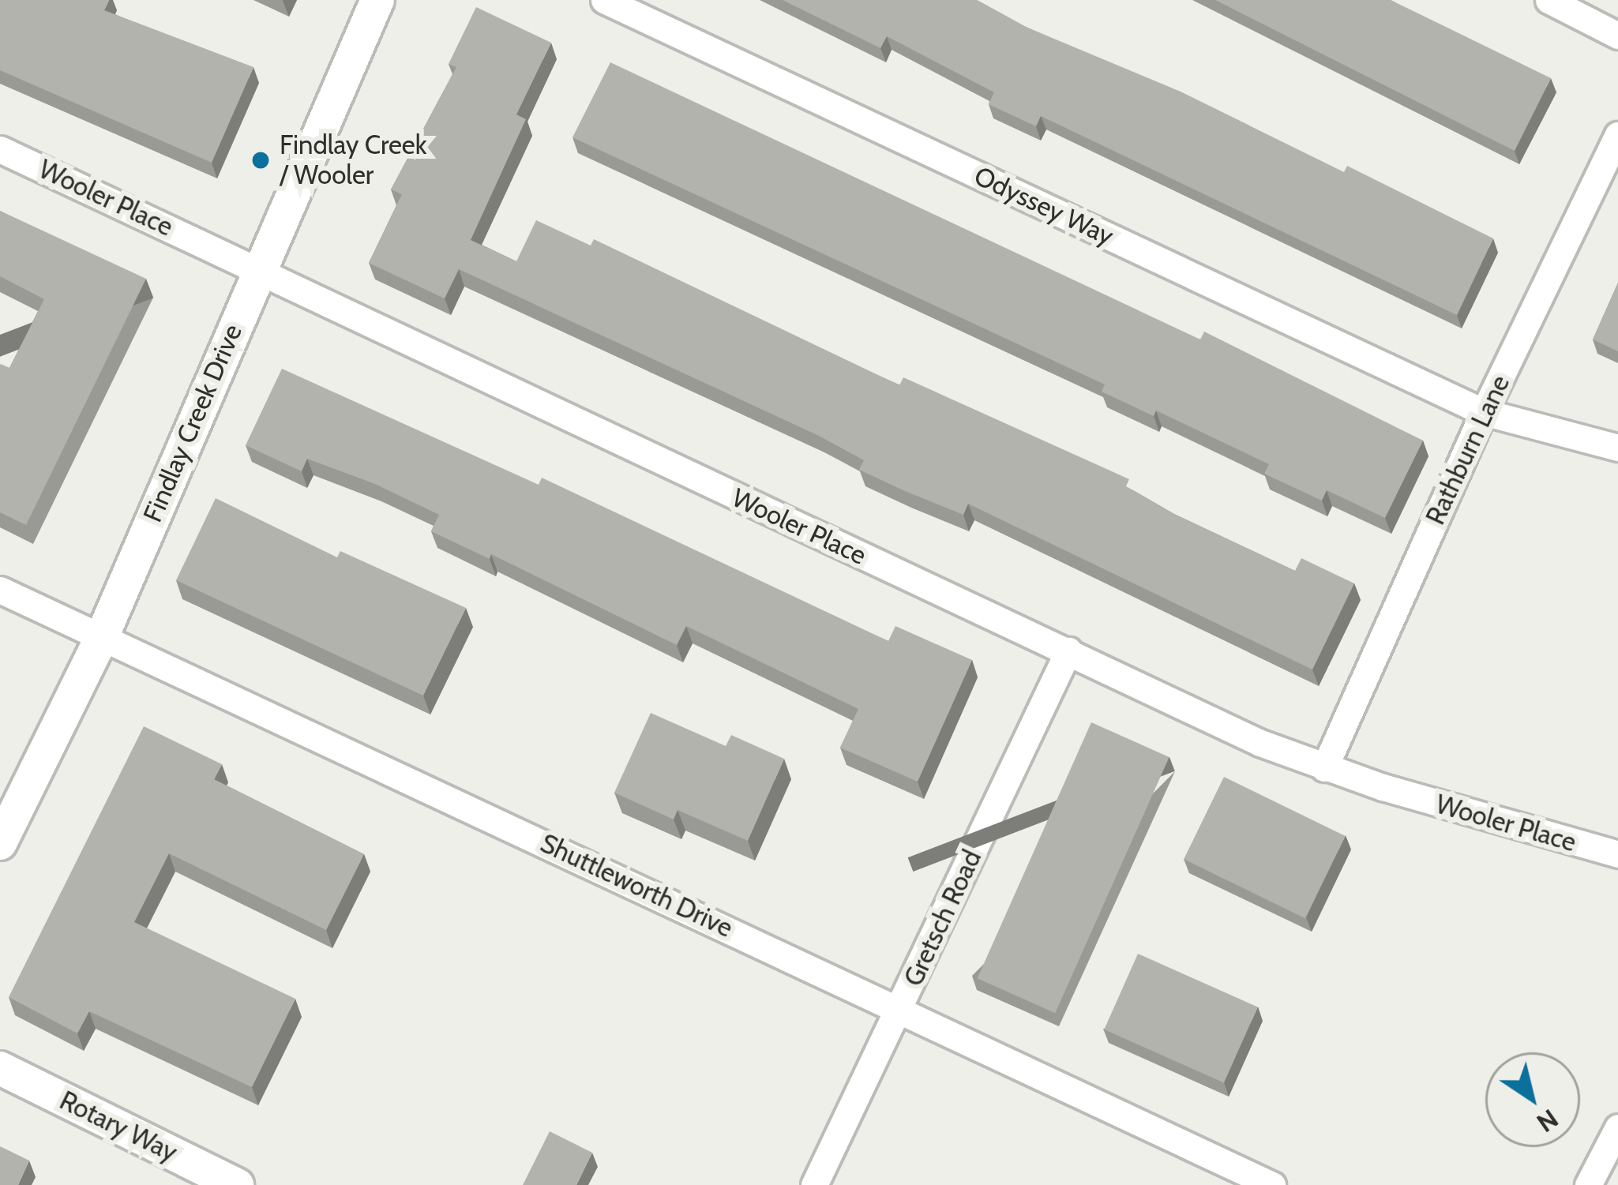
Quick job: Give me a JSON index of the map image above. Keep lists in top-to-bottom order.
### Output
{
  "streets": {
    "street": [
      "Wooler Place",
      "Odyssey Way",
      "Findlay Creek Drive",
      "Rathburn Lane",
      "Shuttleworth Drive",
      "Gretsch Road",
      "Rotary Way"
    ]
  },
  "crossings": [
    ["Wooler Place", "Findlay Creek Drive"],
    ["Wooler Place", "Rathburn Lane"],
    ["Wooler Place", "Gretsch Road"],
    ["Odyssey Way", "Rathburn Lane"],
    ["Findlay Creek Drive", "Shuttleworth Drive"],
    ["Shuttleworth Drive", "Gretsch Road"]
  ],
  "places": ["Findlay Creek / Wooler"],
  "north": "bottom right"
}
